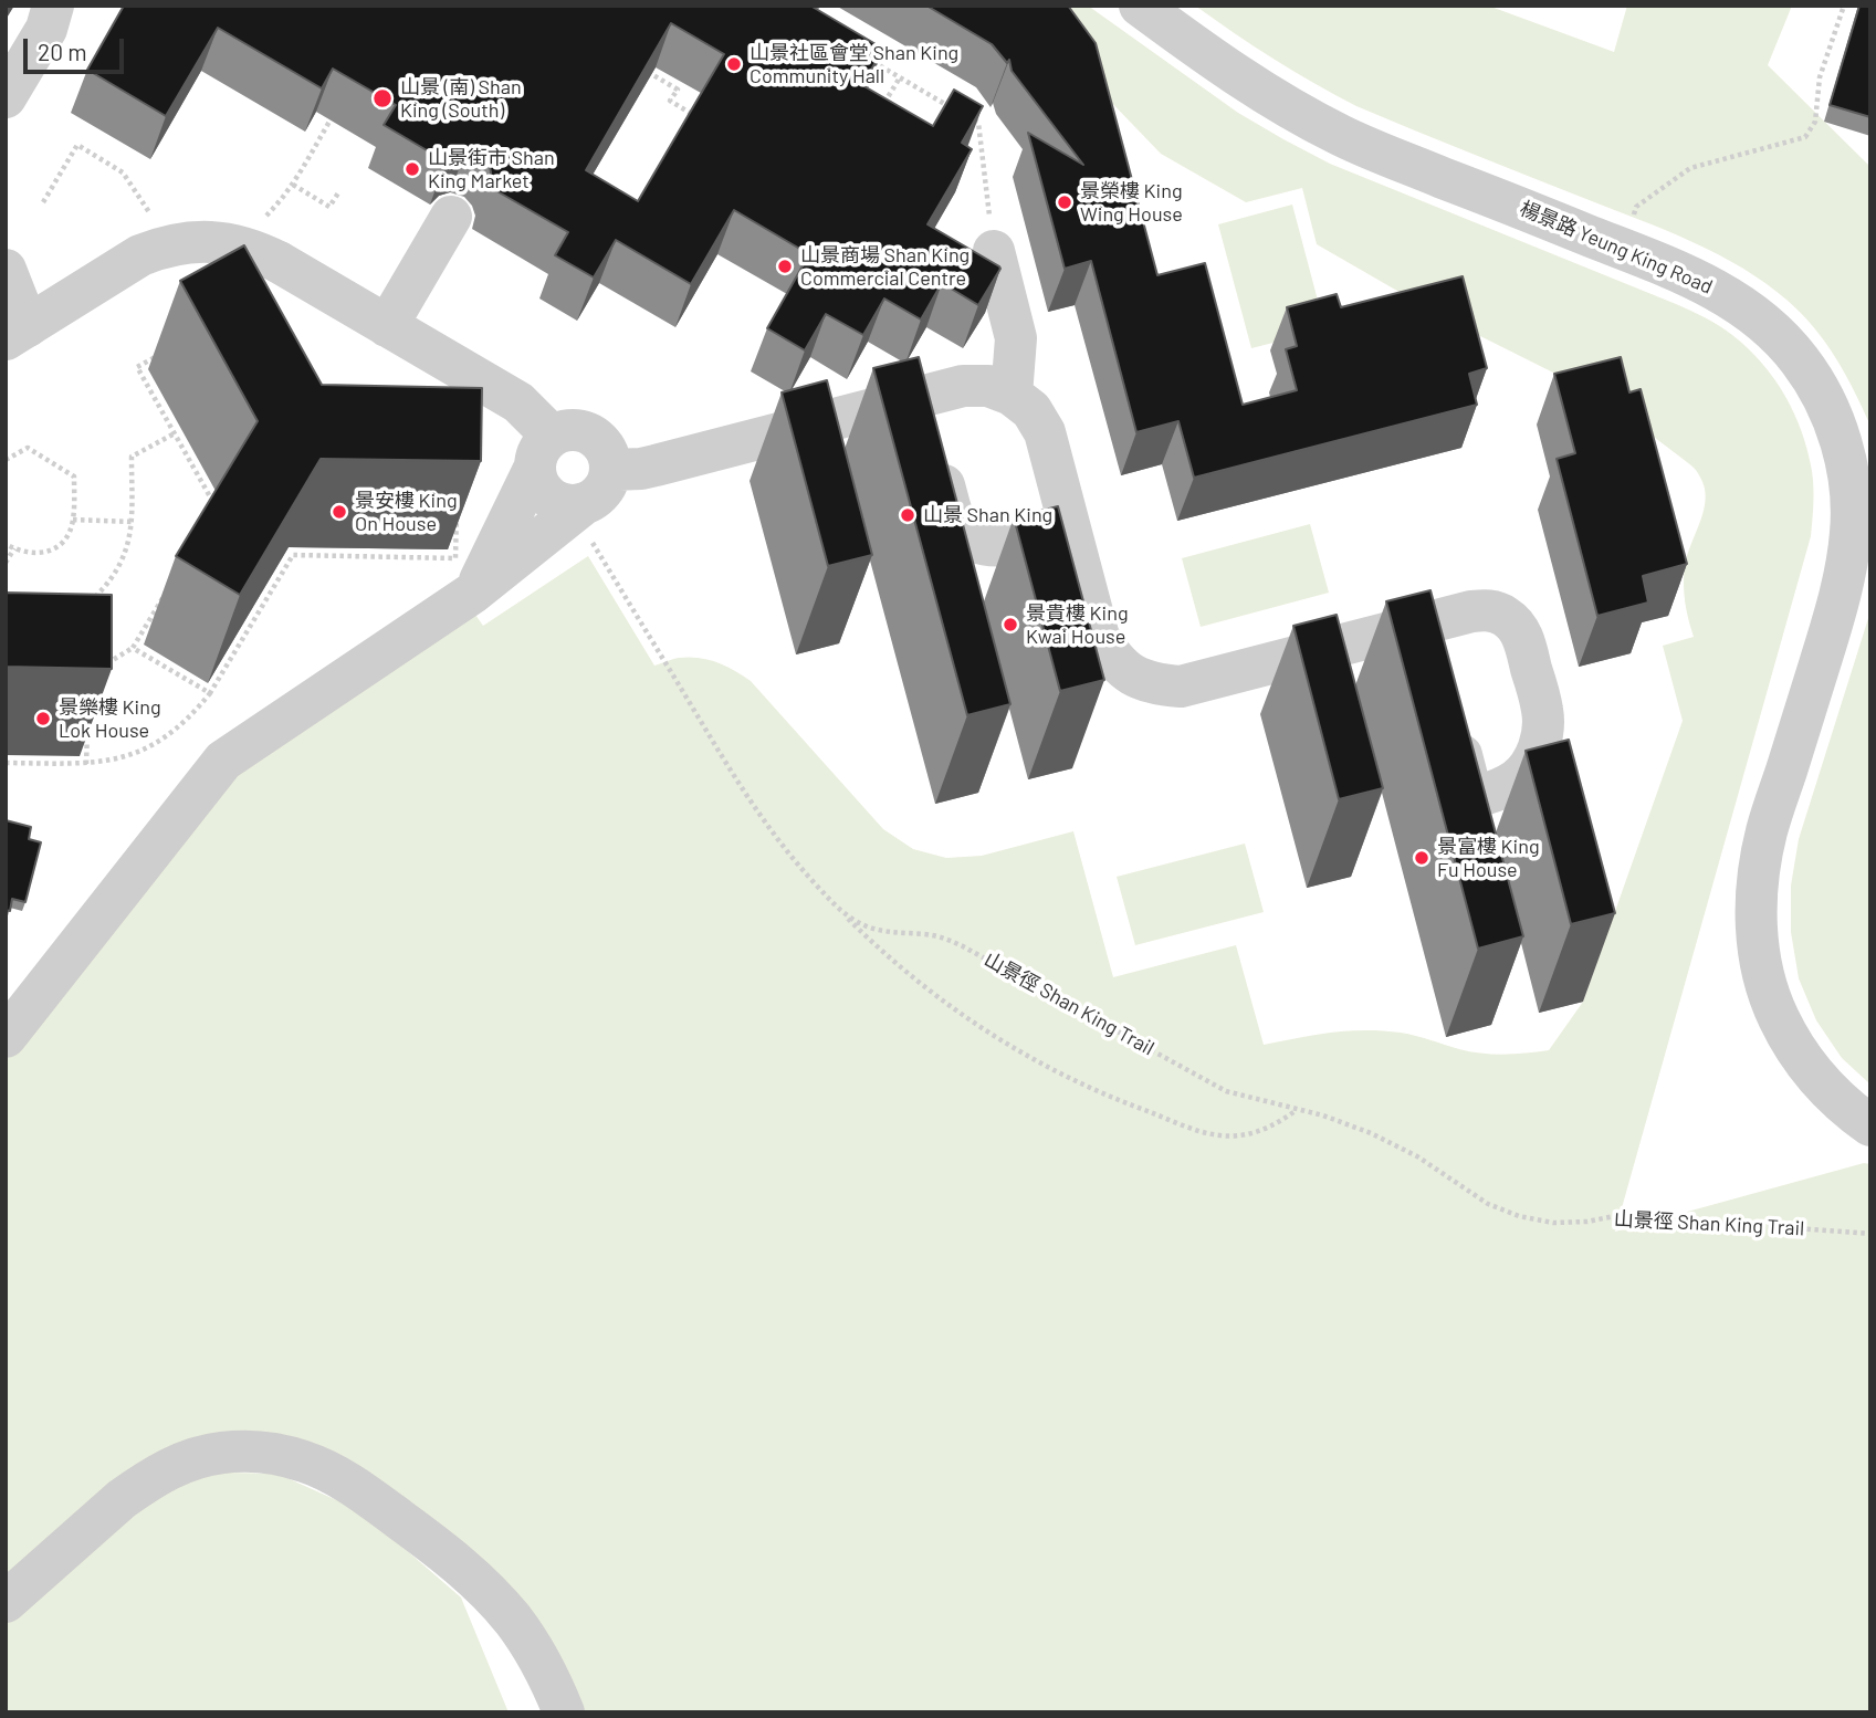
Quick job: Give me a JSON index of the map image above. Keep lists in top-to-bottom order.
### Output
{
  "streets": {
    "street": ["楊景路 Yeung King Road"],
    "path": ["山景徑 Shan King Trail"]
  },
  "places": [
    "山景社區會堂 Shan King Community Hall",
    "山景 (南) Shan King (South)",
    "山景街市 Shan King Market",
    "景榮樓 King Wing House",
    "山景商場 Shan King Commercial Centre",
    "景安樓 King On House",
    "山景 Shan King",
    "景貴樓 King Kwai House",
    "景樂樓 King Lok House",
    "景富樓 King Fu House"
  ],
  "scale_bar": "20 m"
}
